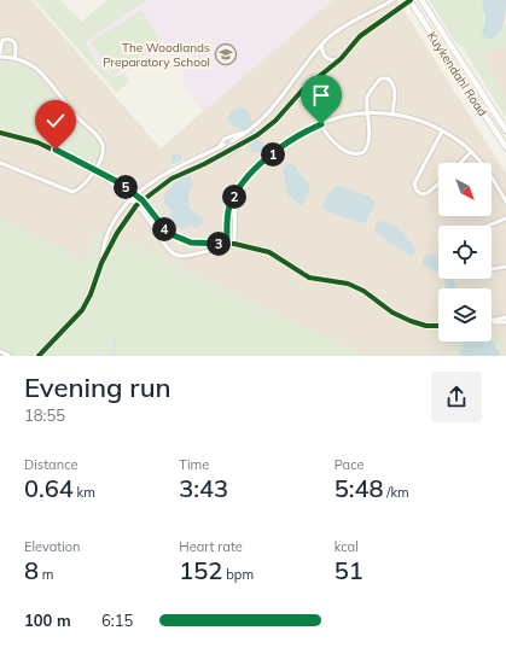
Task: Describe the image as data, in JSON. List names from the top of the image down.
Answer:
{
  "streets": {
    "main road": ["Kuykendahl Road"]
  },
  "places": {
    "school or university": ["The Woodlands Preparatory School"]
  },
  "north": "bottom right",
  "page": {
    "pins": [
      "1",
      "5",
      "2",
      "4",
      "3"
    ],
    "heading": ["Evening run", "18:55"],
    "stats": [
      ["Distance", "0.64 km"],
      ["Time", "3:43"],
      ["Pace", "5:48 /km"],
      ["Elevation", "8 m"],
      ["Heart rate", "152 bpm"],
      ["kcal", "51"]
    ],
    "list": [
      {
        "name": "100 m",
        "note": "6:15"
      }
    ]
  }
}
